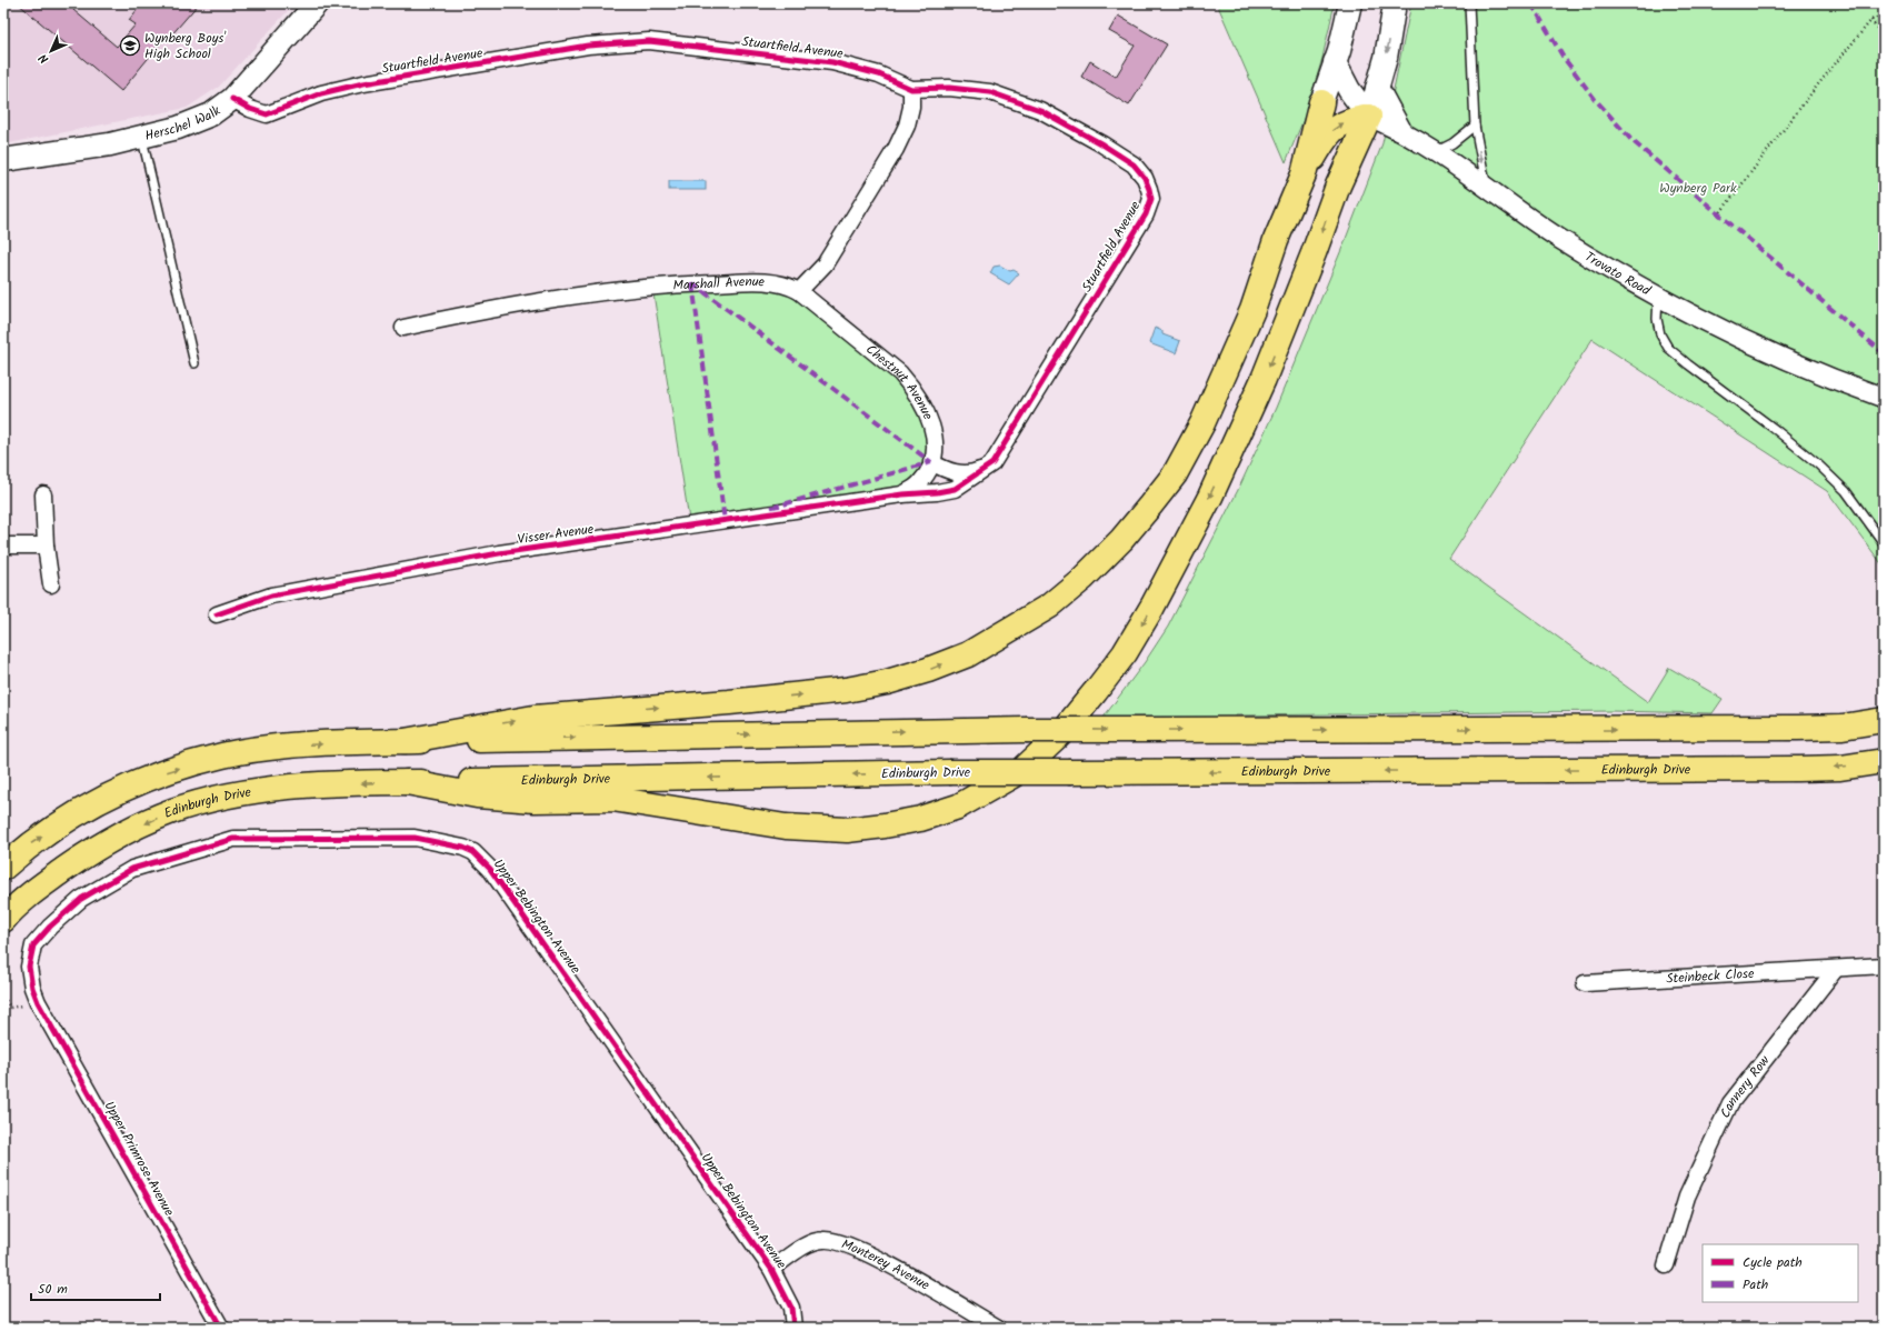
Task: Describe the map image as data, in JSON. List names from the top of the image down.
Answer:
{
  "streets": {
    "highway": ["Edinburgh Drive"],
    "main road": ["Herschel Walk"],
    "street": [
      "Stuartfield Avenue",
      "Trovato Road",
      "Marshall Avenue",
      "Chestnut Avenue",
      "Visser Avenue",
      "Upper Bebington Avenue",
      "Steinbeck Close",
      "Cannery Row",
      "Upper Primrose Avenue",
      "Monterey Avenue"
    ]
  },
  "crossings": [
    ["Stuartfield Avenue", "Herschel Walk"],
    ["Stuartfield Avenue", "Chestnut Avenue"],
    ["Stuartfield Avenue", "Visser Avenue"],
    ["Marshall Avenue", "Chestnut Avenue"],
    ["Chestnut Avenue", "Visser Avenue"],
    ["Upper Bebington Avenue", "Upper Primrose Avenue"],
    ["Upper Bebington Avenue", "Monterey Avenue"],
    ["Steinbeck Close", "Cannery Row"]
  ],
  "parks": ["Wynberg Park"],
  "places": {
    "school or university": ["Wynberg Boys' High School"]
  },
  "legend": ["Cycle path", "Path"],
  "scale_bar": "50 m",
  "north": "bottom left"
}
